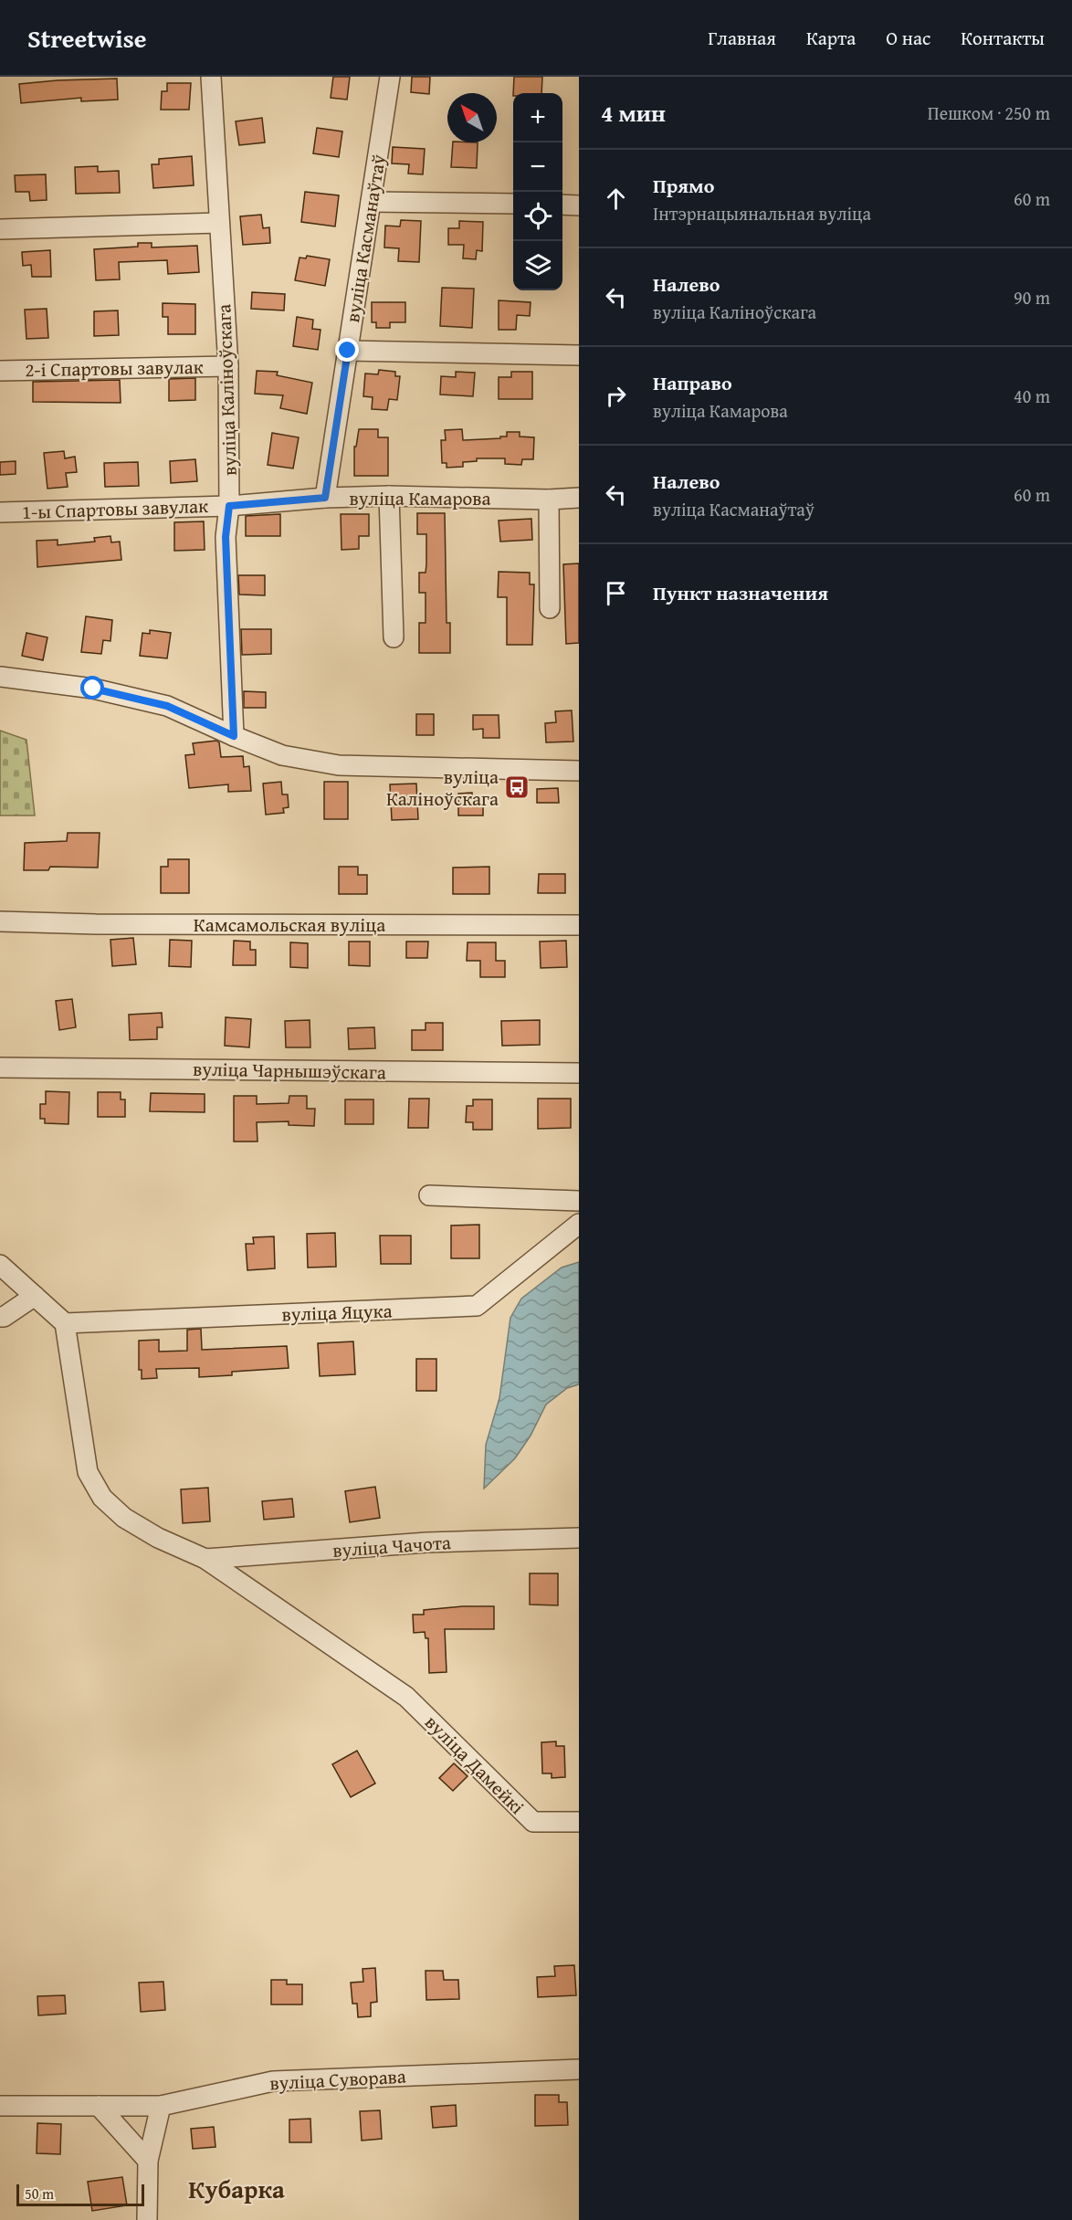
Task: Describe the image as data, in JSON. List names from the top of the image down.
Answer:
{
  "streets": {
    "street": [
      "вуліца Касманаўтаў",
      "2-і Спартовы завулак",
      "вуліца Каліноўскага",
      "вуліца Камарова",
      "1-ы Спартовы завулак",
      "Камсамольская вуліца",
      "вуліца Чарнышэўскага",
      "вуліца Яцука",
      "вуліца Чачота",
      "вуліца Дамейкі",
      "вуліца Суворава"
    ]
  },
  "crossings": [
    ["вуліца Касманаўтаў", "вуліца Камарова"],
    ["2-і Спартовы завулак", "вуліца Каліноўскага"],
    ["вуліца Каліноўскага", "вуліца Камарова"],
    ["вуліца Каліноўскага", "1-ы Спартовы завулак"],
    ["вуліца Камарова", "1-ы Спартовы завулак"],
    ["вуліца Яцука", "вуліца Дамейкі"],
    ["вуліца Чачота", "вуліца Дамейкі"]
  ],
  "districts": ["Кубарка"],
  "places": {
    "bus stop": ["вуліца Каліноўскага"]
  },
  "scale_bar": "50 m",
  "north": "top left",
  "page": {
    "header": "Streetwise",
    "nav": [
      "Главная",
      "Карта",
      "О нас",
      "Контакты"
    ],
    "heading": ["4 мин", "Пешком · 250 m"],
    "map_buttons": ["+", "−"],
    "list": [
      ["Прямо", "Інтэрнацыянальная вуліца", "60 m"],
      ["Налево", "вуліца Каліноўскага", "90 m"],
      ["Направо", "вуліца Камарова", "40 m"],
      ["Налево", "вуліца Касманаўтаў", "60 m"],
      "Пункт назначения"
    ],
    "scale": "50 m"
  }
}
